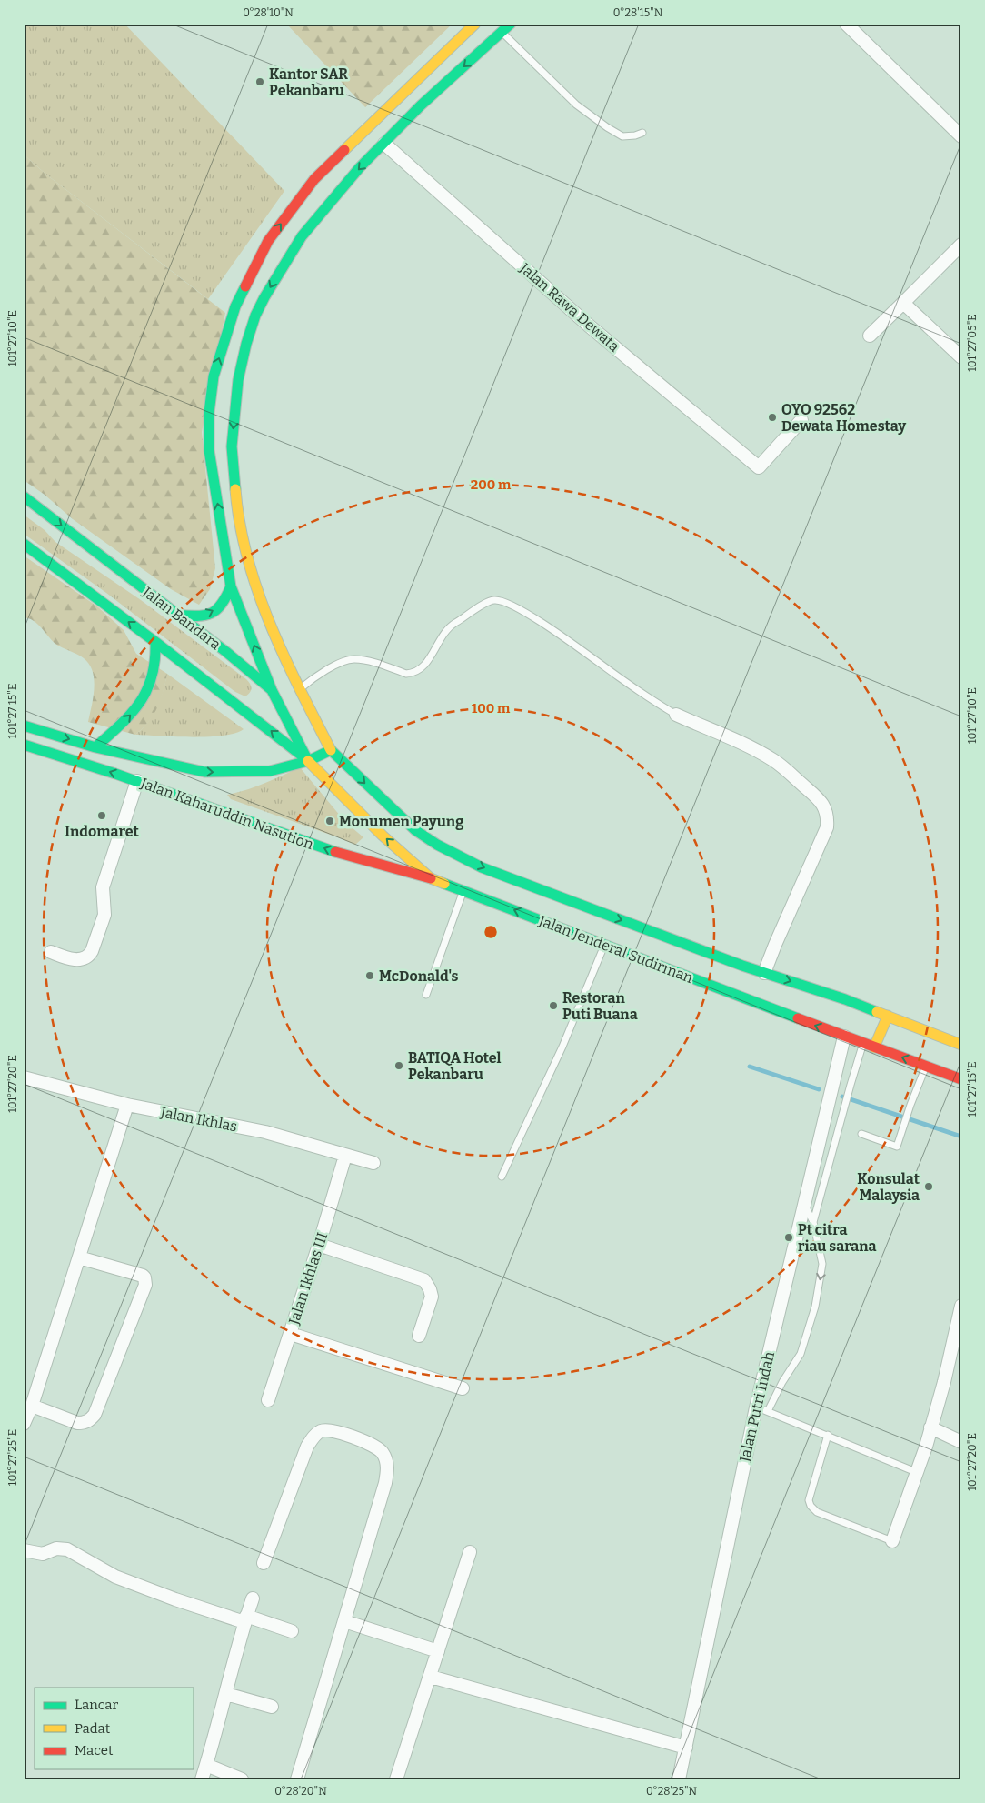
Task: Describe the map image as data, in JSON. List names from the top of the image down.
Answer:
{
  "streets": {
    "main road": ["Jalan Bandara", "Jalan Kaharuddin Nasution", "Jalan Jenderal Sudirman"],
    "street": [
      "Jalan Rawa Dewata",
      "Jalan Ikhlas",
      "Jalan Ikhlas III",
      "Jalan Putri Indah"
    ]
  },
  "crossings": [
    ["Jalan Kaharuddin Nasution", "Jalan Jenderal Sudirman"],
    ["Jalan Jenderal Sudirman", "Jalan Putri Indah"],
    ["Jalan Ikhlas", "Jalan Ikhlas III"]
  ],
  "places": [
    "Kantor SAR Pekanbaru",
    "OYO 92562 Dewata Homestay",
    "Indomaret",
    "Monumen Payung",
    "McDonald's",
    "Restoran Puti Buana",
    "BATIQA Hotel Pekanbaru",
    "Konsulat Malaysia",
    "Pt citra riau sarana"
  ],
  "legend": ["Lancar", "Padat", "Macet"],
  "coordinates": [
    "0°28'10\"N",
    "0°28'15\"N",
    "101°27'10\"E",
    "101°27'05\"E",
    "101°27'15\"E",
    "101°27'20\"E",
    "101°27'25\"E",
    "0°28'20\"N",
    "0°28'25\"N"
  ],
  "rings": ["200 m", "100 m"]
}
